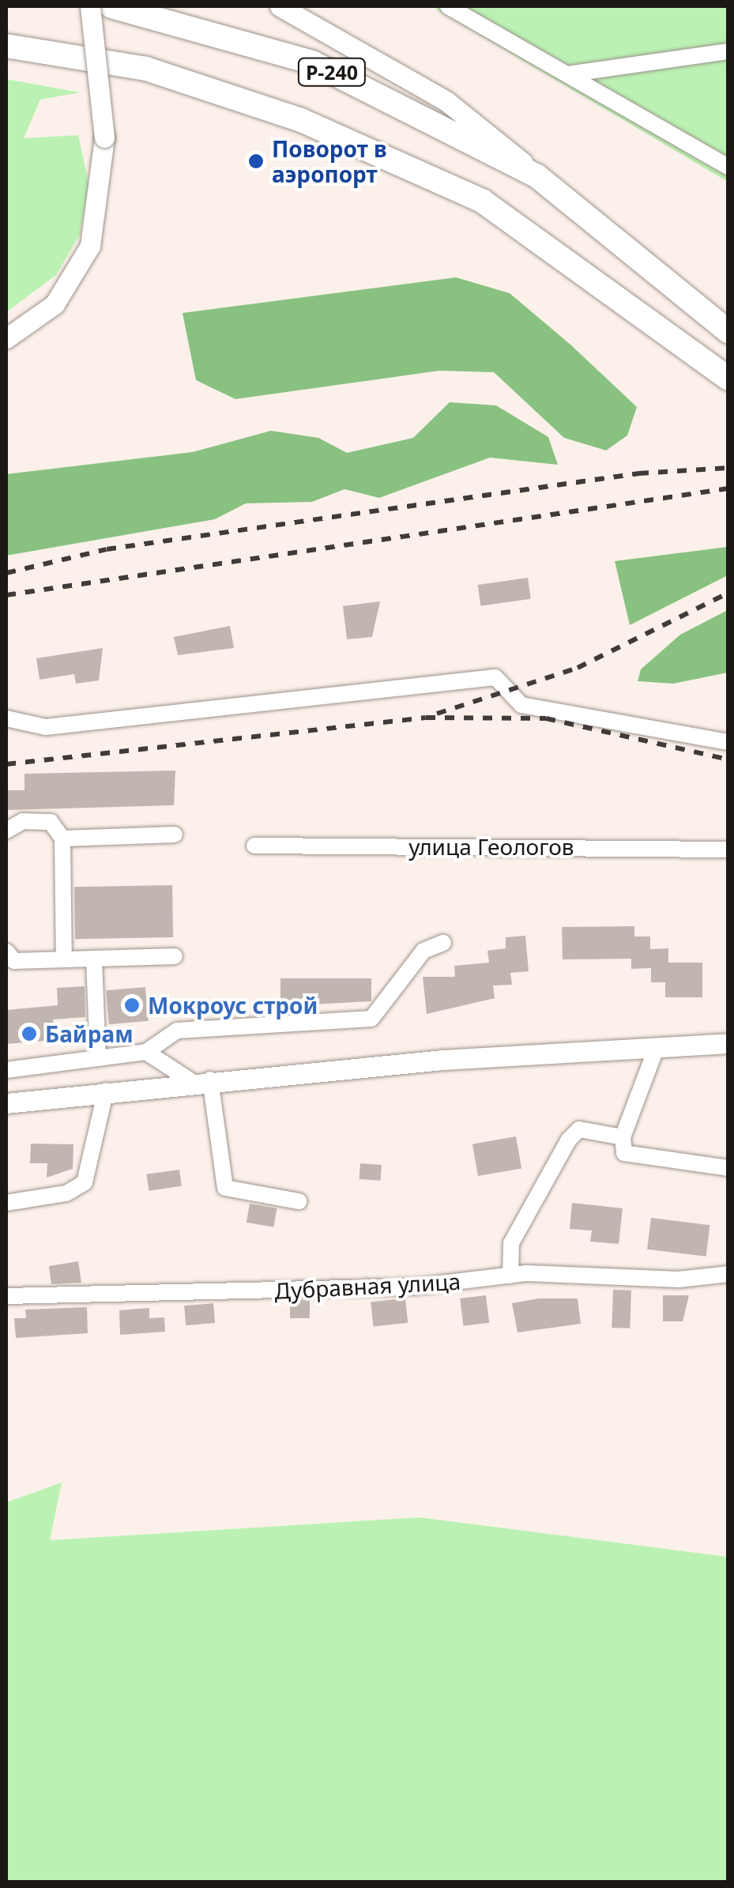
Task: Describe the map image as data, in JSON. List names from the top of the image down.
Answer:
{
  "streets": {
    "highway": ["Р-240"],
    "street": ["улица Геологов", "Дубравная улица"]
  },
  "places": ["Поворот в аэропорт", "Мокроус строй", "Байрам"]
}
